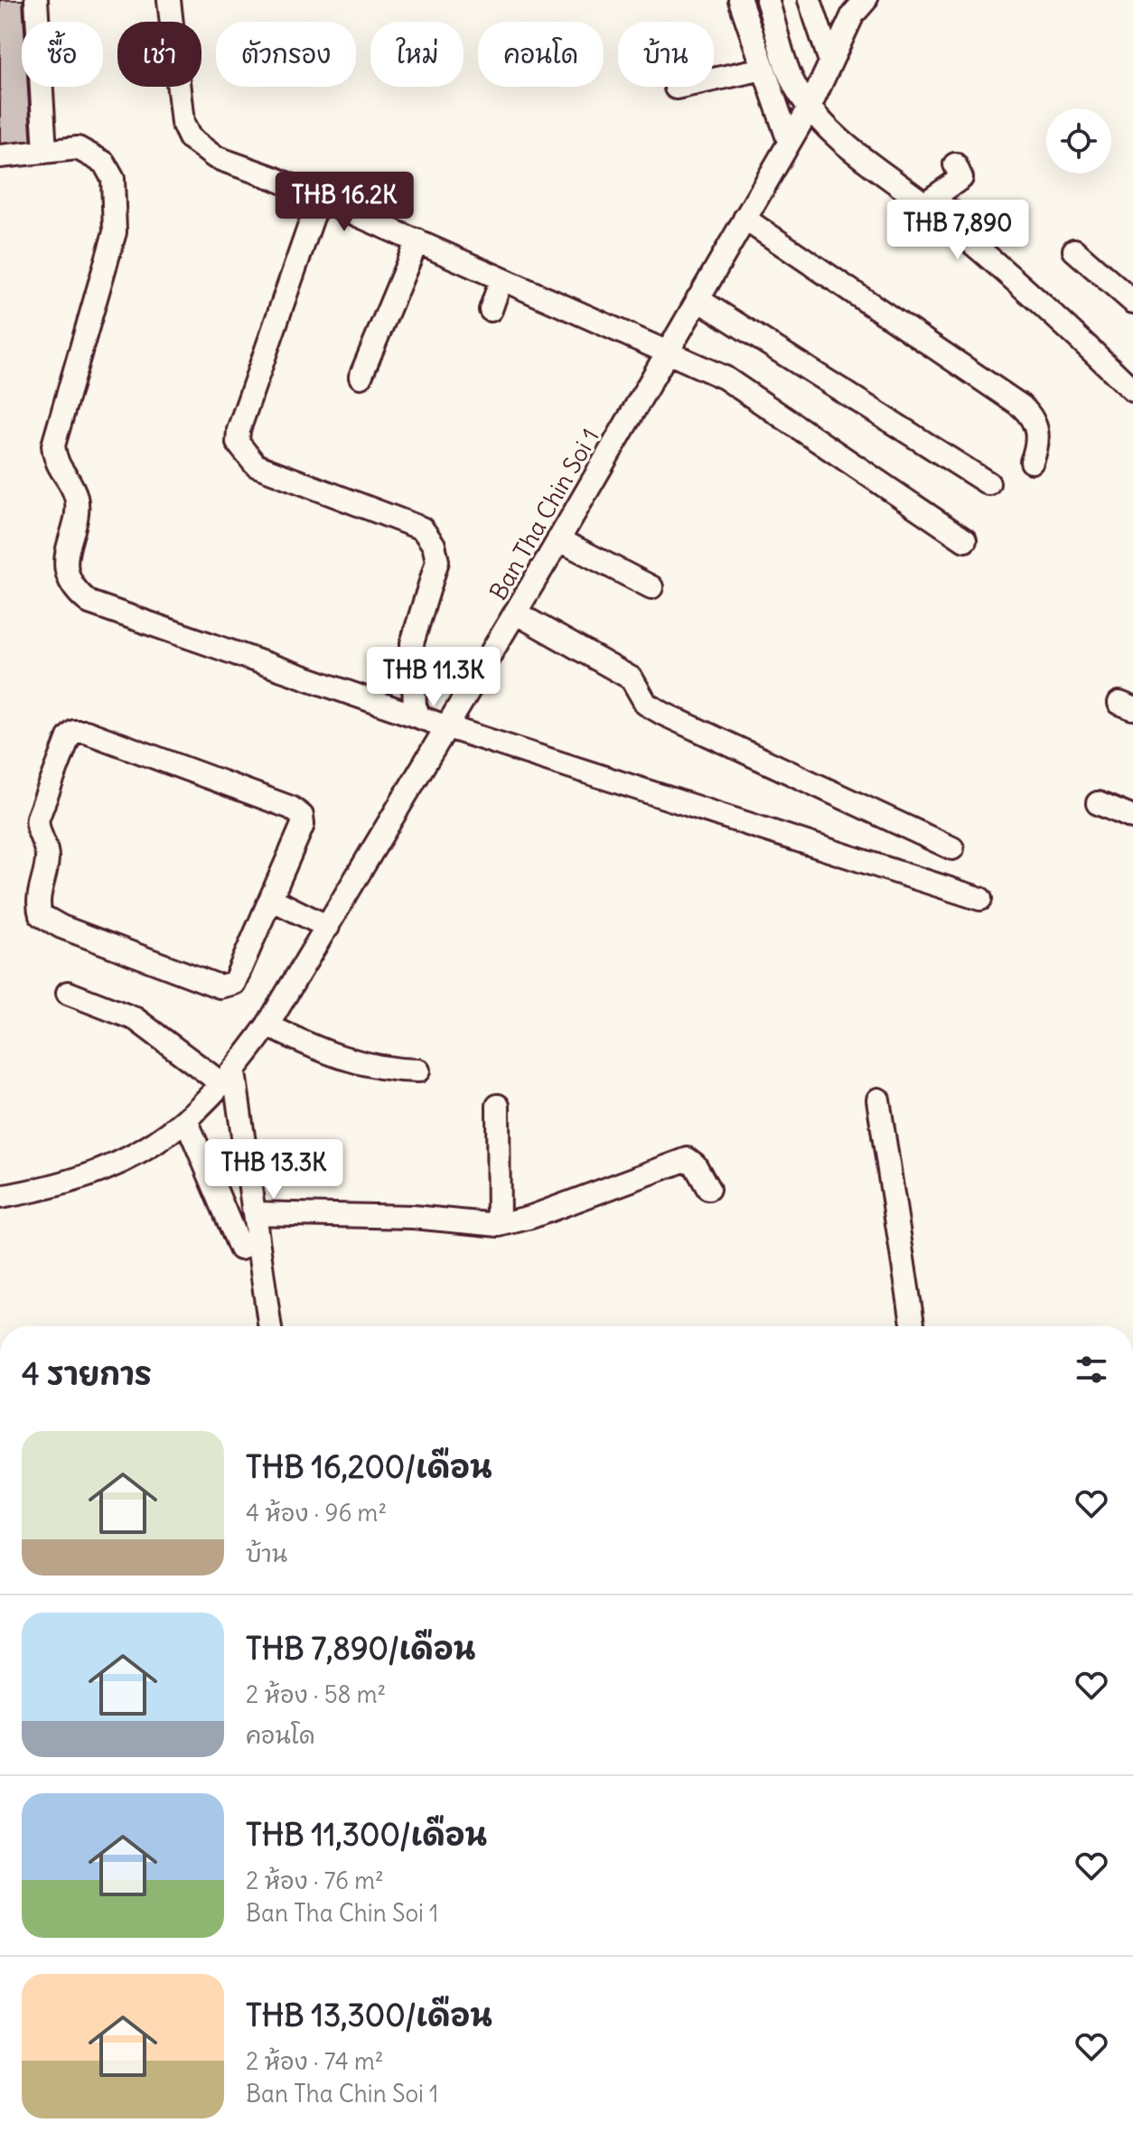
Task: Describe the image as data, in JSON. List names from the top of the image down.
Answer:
{
  "streets": {
    "street": ["Ban Tha Chin Soi 1"]
  },
  "page": {
    "chip": [
      "ซื้อ",
      "เช่า",
      "ตัวกรอง",
      "ใหม่",
      "คอนโด",
      "บ้าน"
    ],
    "price": [
      "THB 16.2K",
      "THB 7,890",
      "THB 11.3K",
      "THB 13.3K"
    ],
    "heading": "4 รายการ",
    "list": [
      {
        "name": "THB 16,200/เดือน",
        "note": "4 ห้อง · 96 m² · บ้าน"
      },
      {
        "name": "THB 7,890/เดือน",
        "note": "2 ห้อง · 58 m² · คอนโด"
      },
      {
        "name": "THB 11,300/เดือน",
        "note": "2 ห้อง · 76 m² · Ban Tha Chin Soi 1"
      },
      {
        "name": "THB 13,300/เดือน",
        "note": "2 ห้อง · 74 m² · Ban Tha Chin Soi 1"
      }
    ]
  }
}
